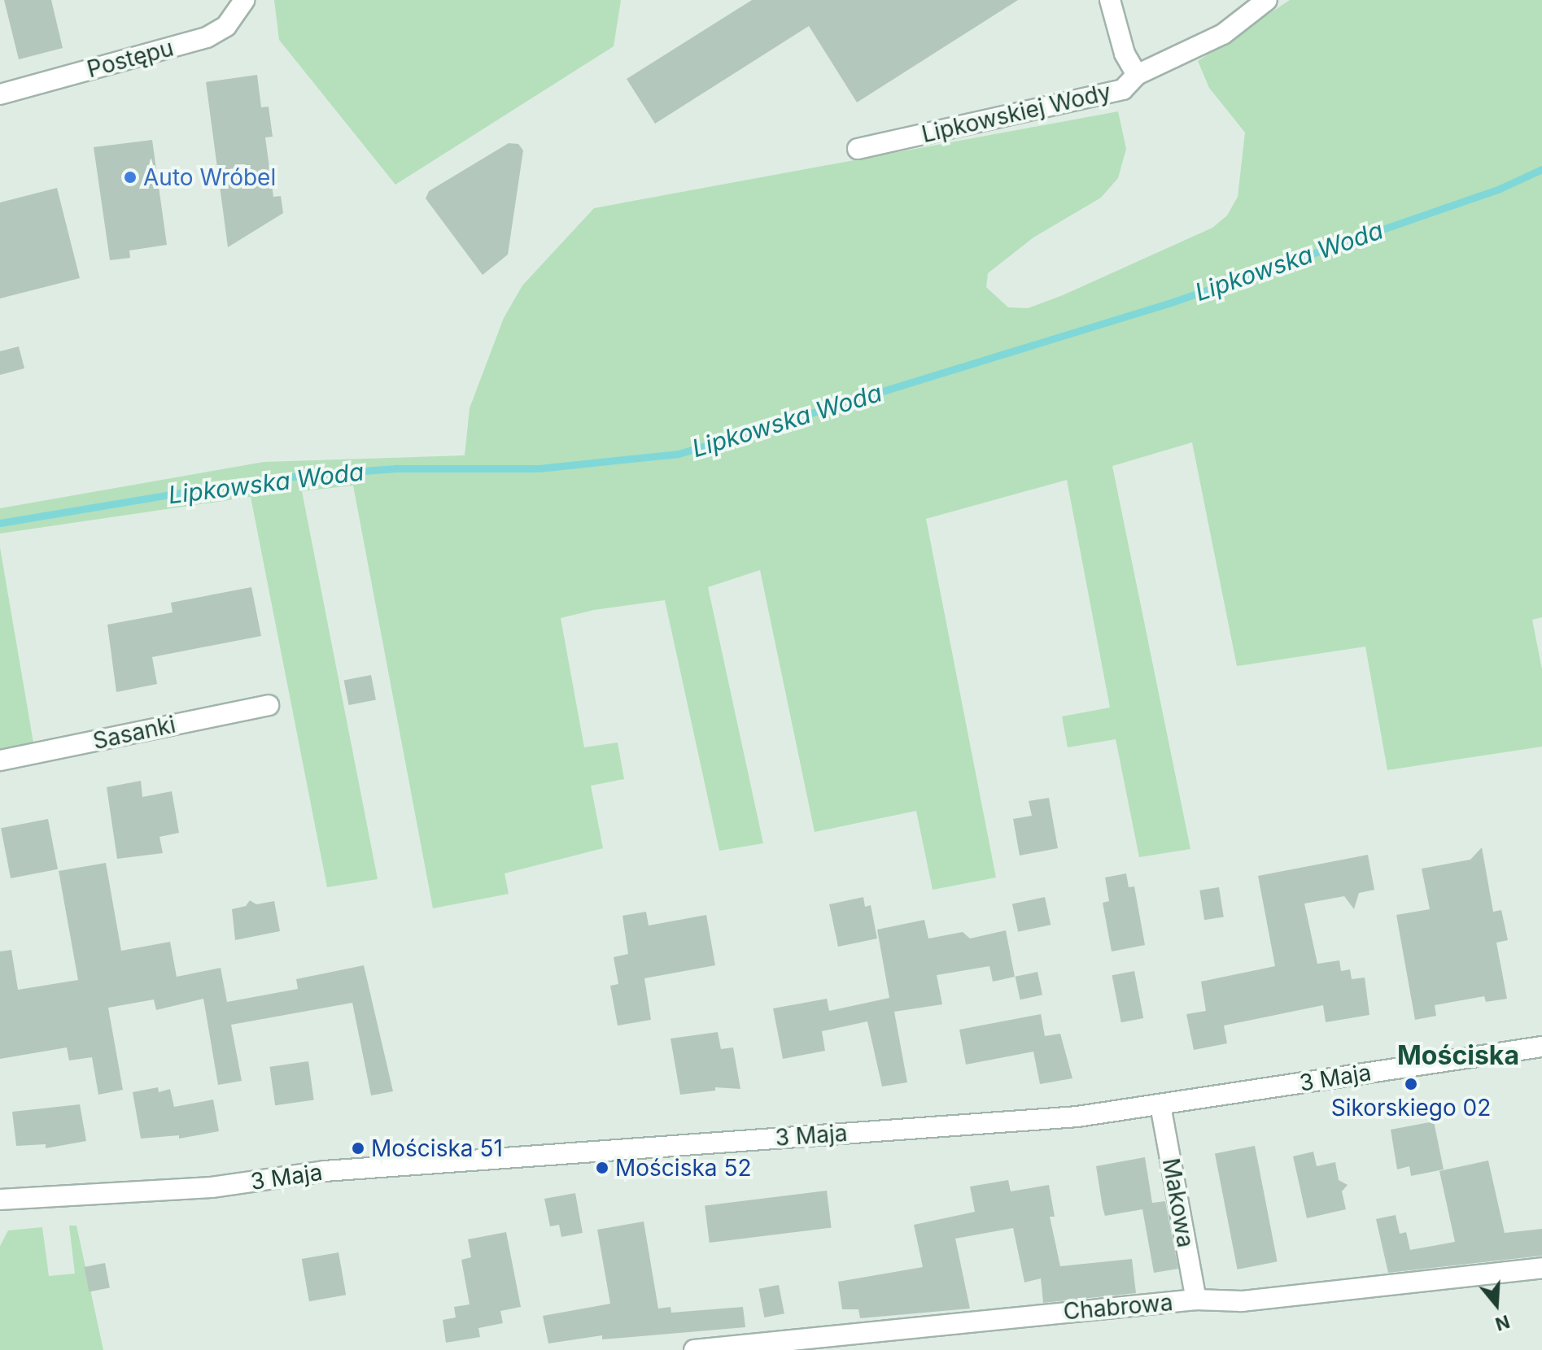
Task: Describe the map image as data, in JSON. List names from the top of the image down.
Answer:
{
  "streets": {
    "street": [
      "Postępu",
      "Lipkowskiej Wody",
      "Sasanki",
      "3 Maja",
      "Makowa",
      "Chabrowa"
    ]
  },
  "crossings": [
    ["3 Maja", "Makowa"],
    ["Makowa", "Chabrowa"]
  ],
  "districts": ["Mościska"],
  "water": ["Lipkowska Woda"],
  "places": [
    "Auto Wróbel",
    "Sikorskiego 02",
    "Mościska 51",
    "Mościska 52"
  ],
  "north": "bottom"
}
